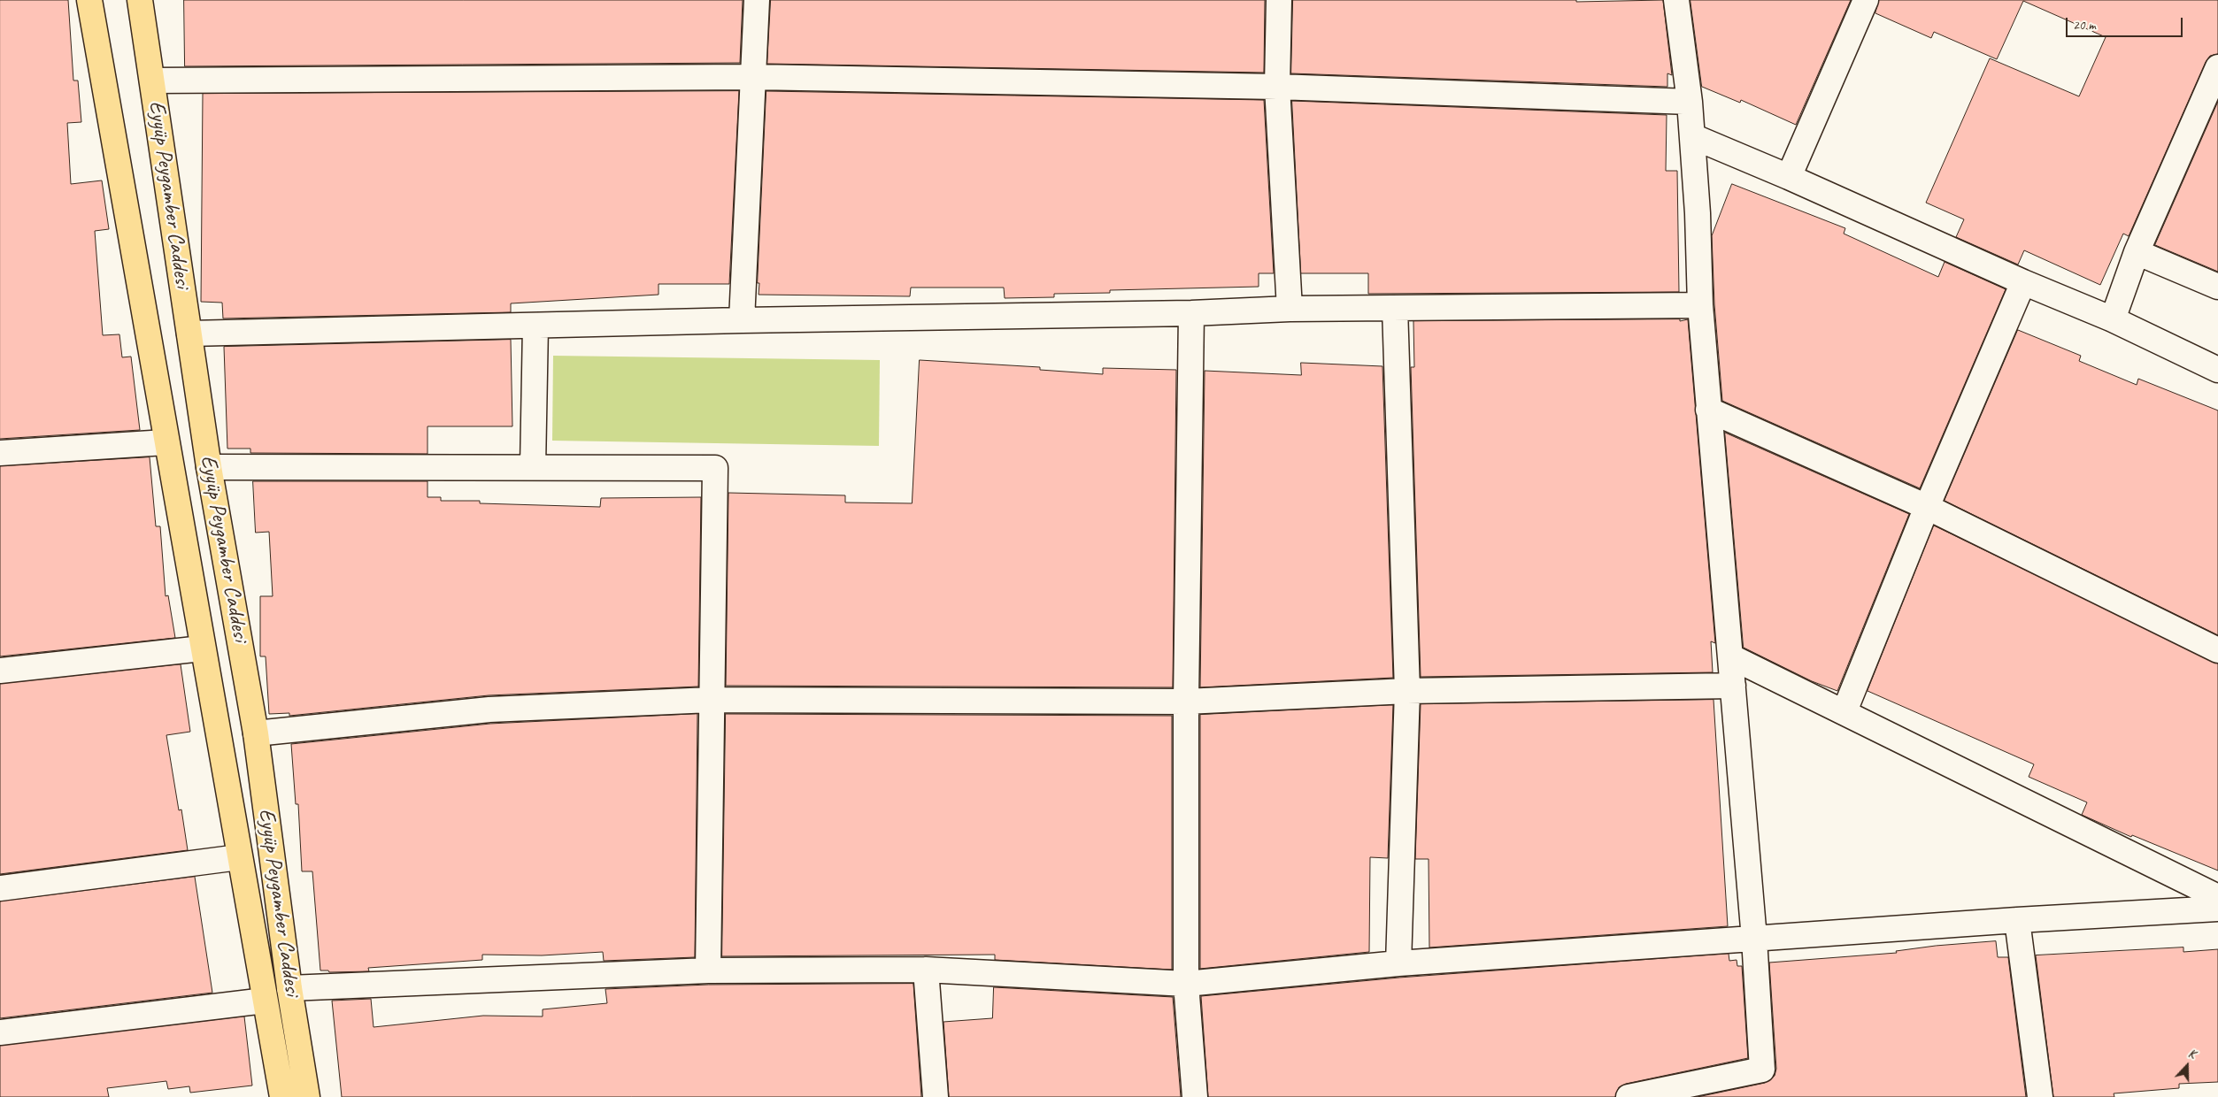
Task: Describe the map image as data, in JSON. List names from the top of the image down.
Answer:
{
  "streets": {
    "main road": ["Eyyüp Peygamber Caddesi"]
  },
  "scale_bar": "20 m",
  "north": "top"
}
